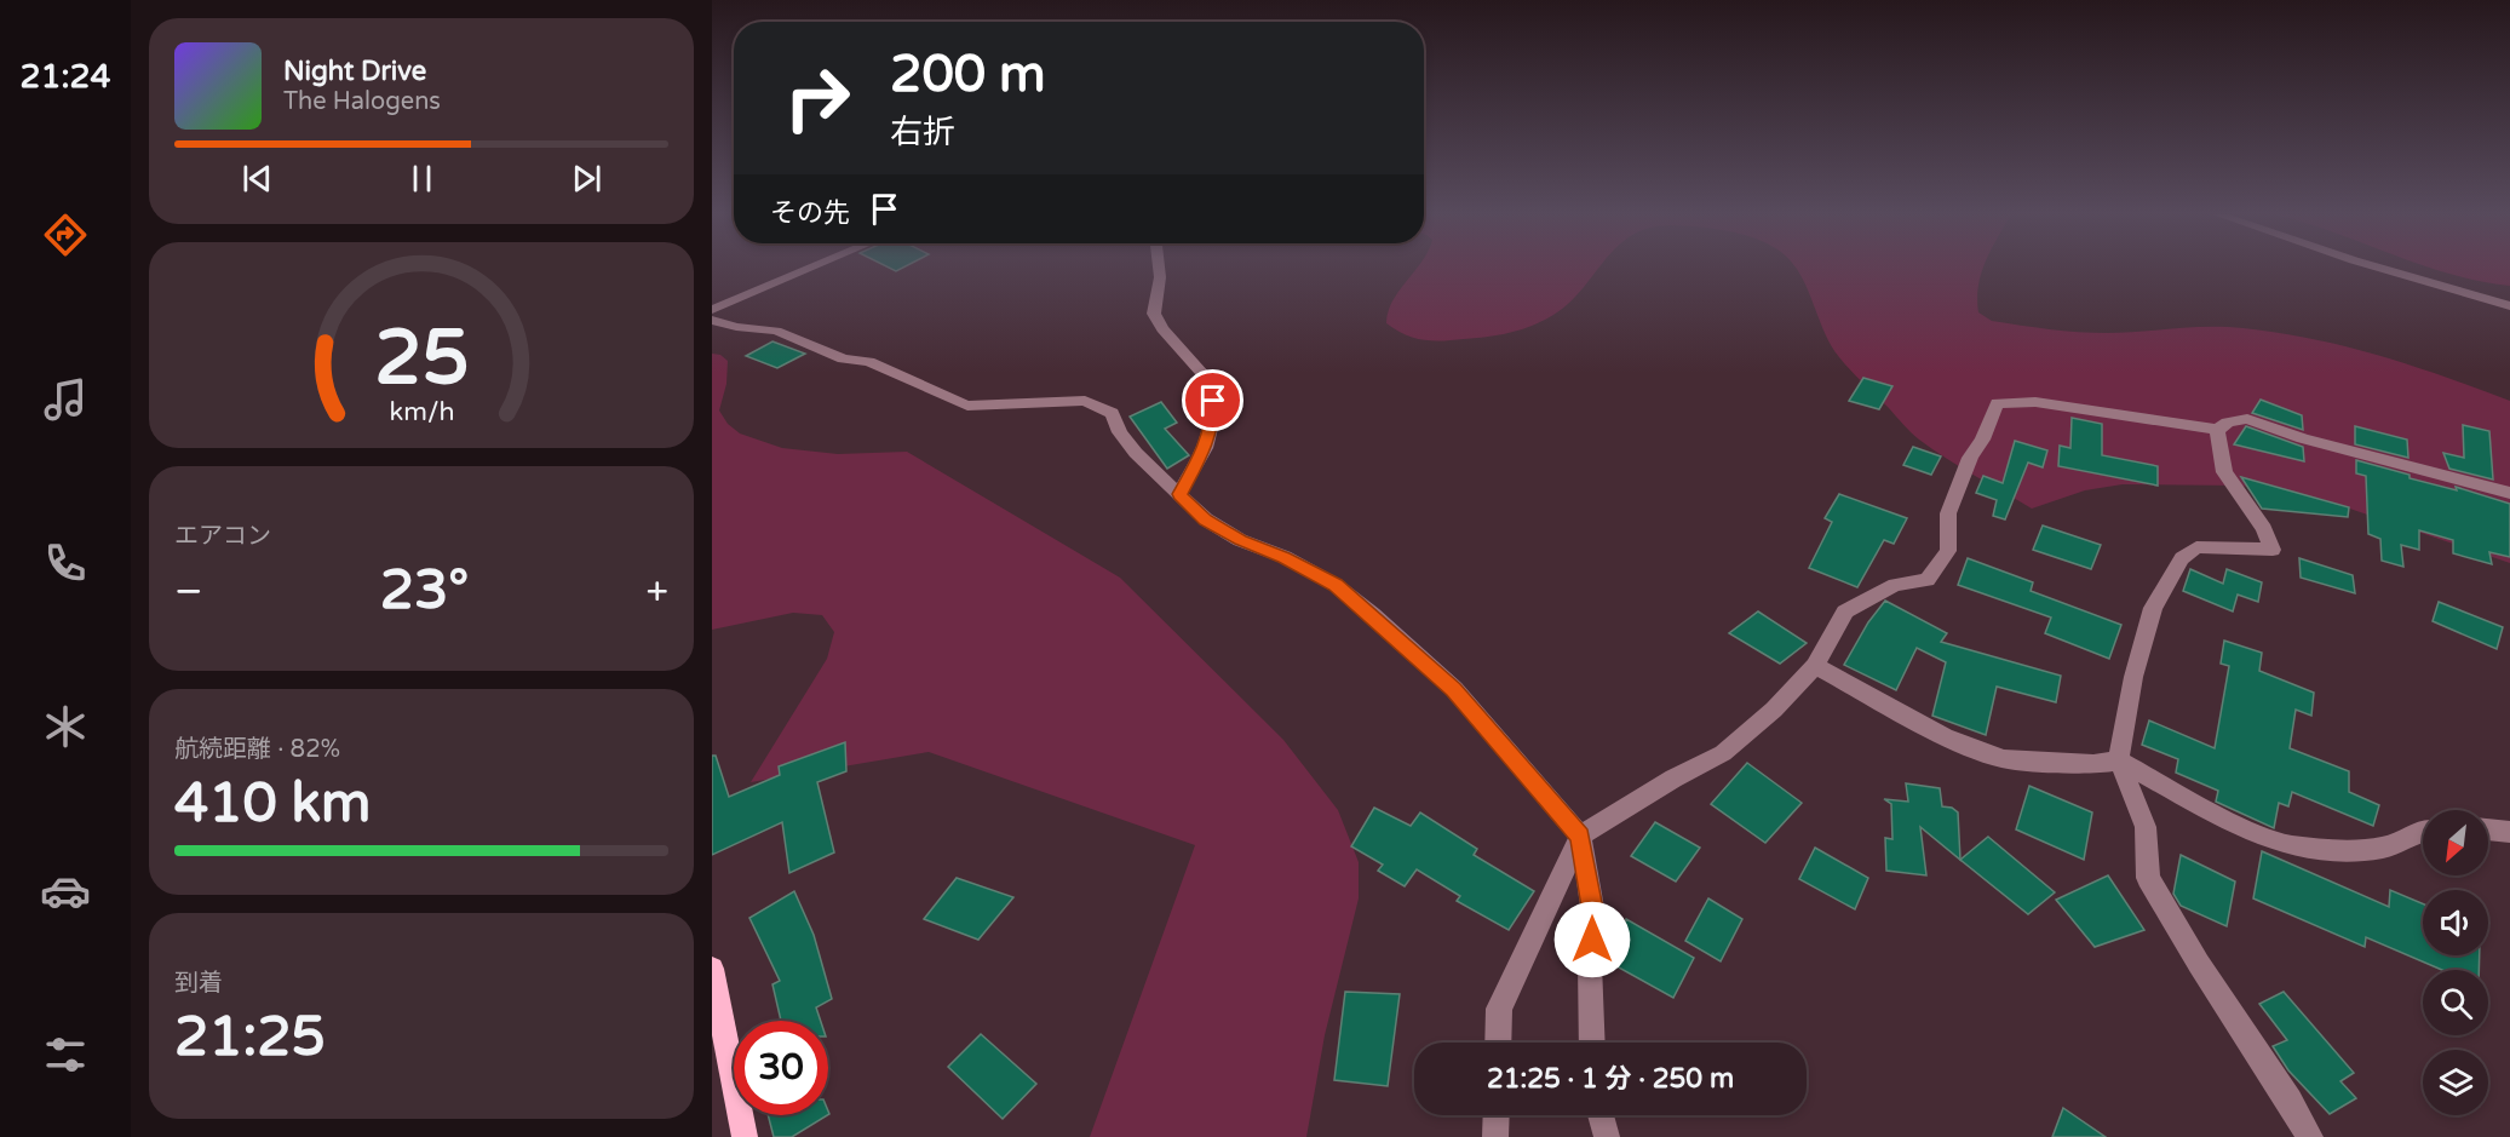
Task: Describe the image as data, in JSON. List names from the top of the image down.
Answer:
{
  "north": "bottom left",
  "page": {
    "tabs": "21:24",
    "turn": ["200 m", "右折"],
    "song": ["Night Drive", "The Halogens"],
    "then": "その先",
    "tile": [
      "エアコン",
      ["航続距離 · 82%", "410 km"],
      ["到着", "21:25"]
    ],
    "heat": ["−", "23°", "+"],
    "limit": "30",
    "trip": "21:25 · 1 分 · 250 m",
    "gauge": ["25", "km/h"]
  }
}
